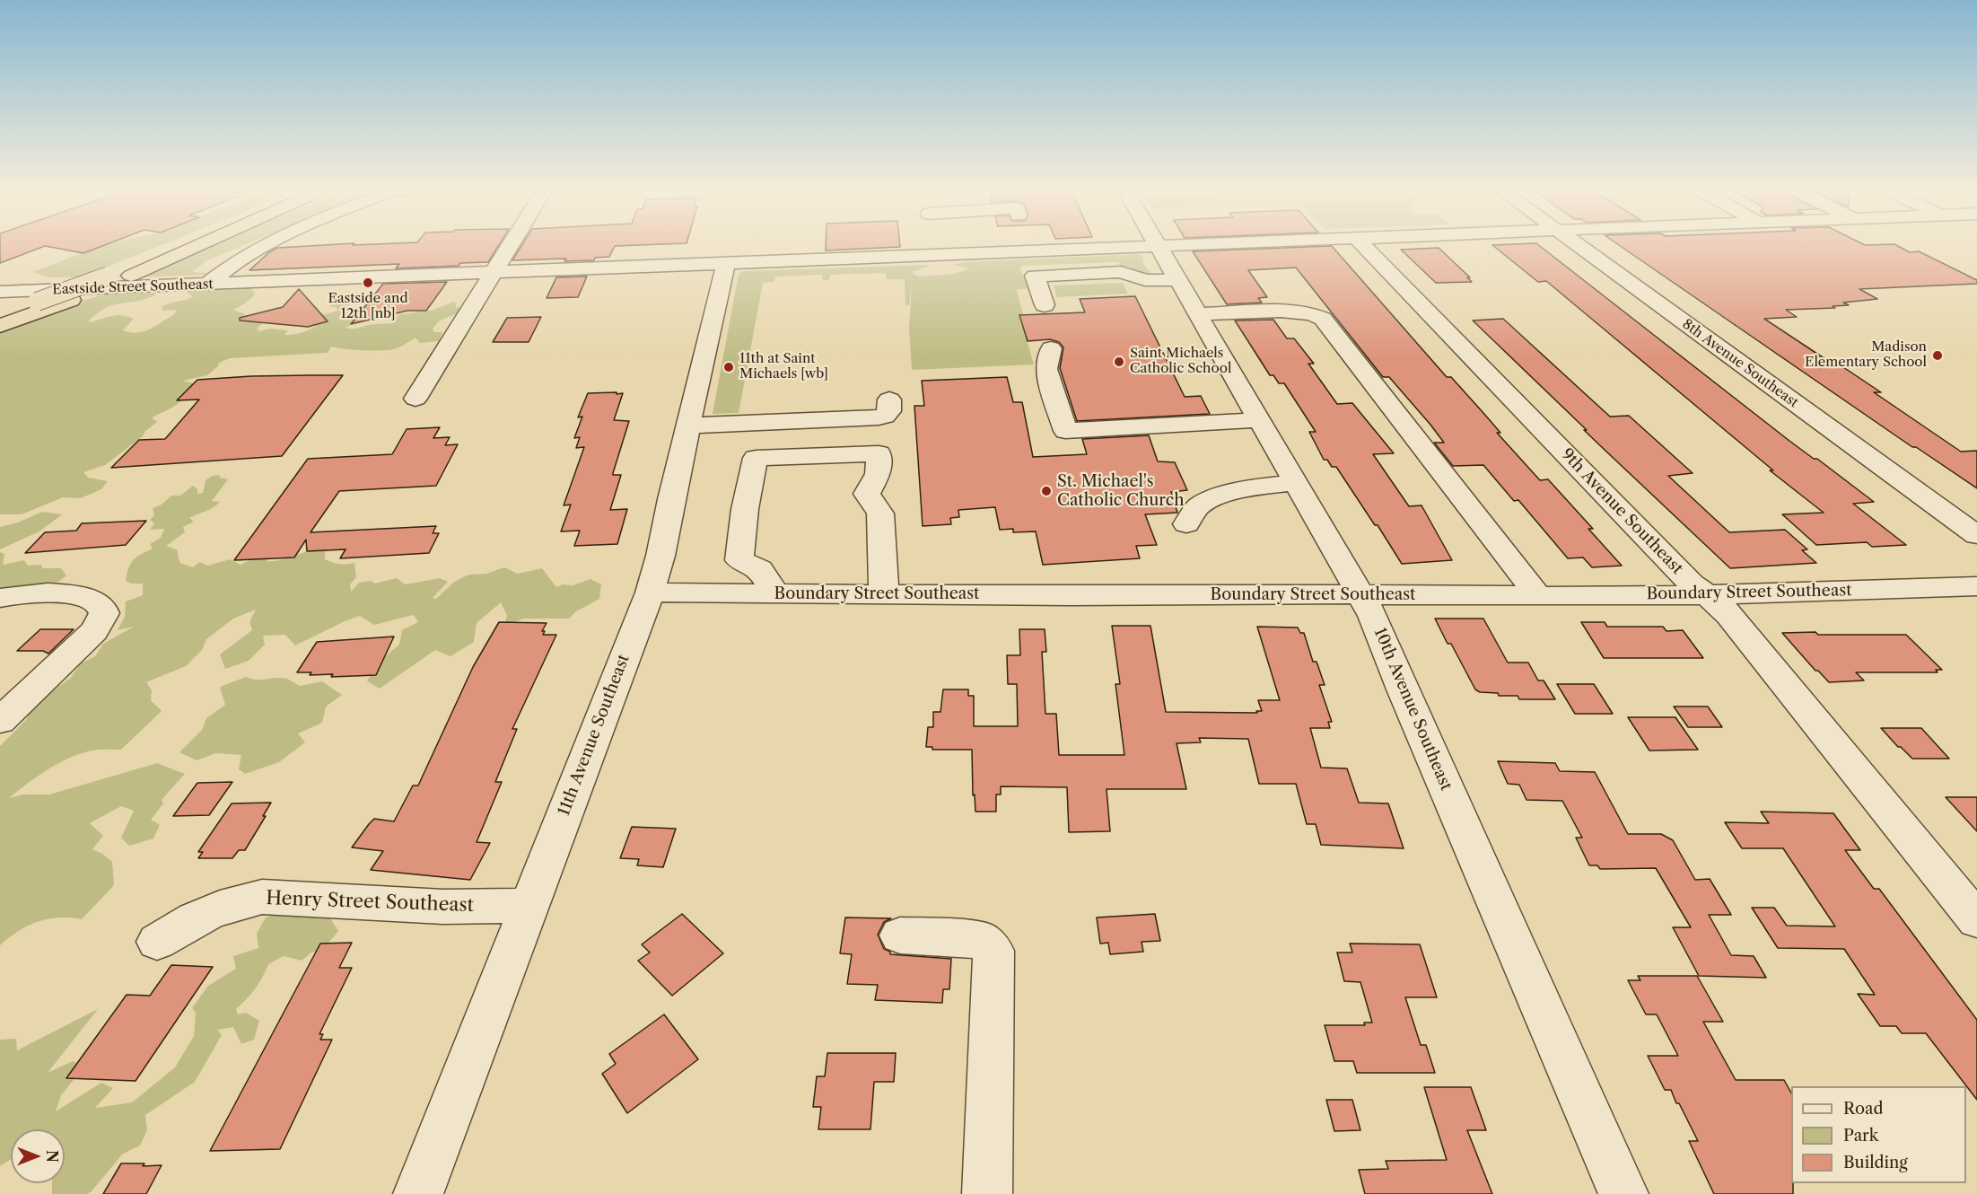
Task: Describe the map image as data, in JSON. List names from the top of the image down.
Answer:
{
  "streets": {
    "street": [
      "Eastside Street Southeast",
      "8th Avenue Southeast",
      "9th Avenue Southeast",
      "Boundary Street Southeast",
      "10th Avenue Southeast",
      "11th Avenue Southeast",
      "Henry Street Southeast"
    ]
  },
  "crossings": [
    ["Eastside Street Southeast", "11th Avenue Southeast"],
    ["9th Avenue Southeast", "Boundary Street Southeast"],
    ["Boundary Street Southeast", "10th Avenue Southeast"],
    ["Boundary Street Southeast", "11th Avenue Southeast"],
    ["11th Avenue Southeast", "Henry Street Southeast"]
  ],
  "places": [
    "Eastside and 12th [nb]",
    "Madison Elementary School",
    "Saint Michaels Catholic School",
    "11th at Saint Michaels [wb]",
    "St. Michael's Catholic Church"
  ],
  "legend": ["Road", "Park", "Building"],
  "north": "right"
}
